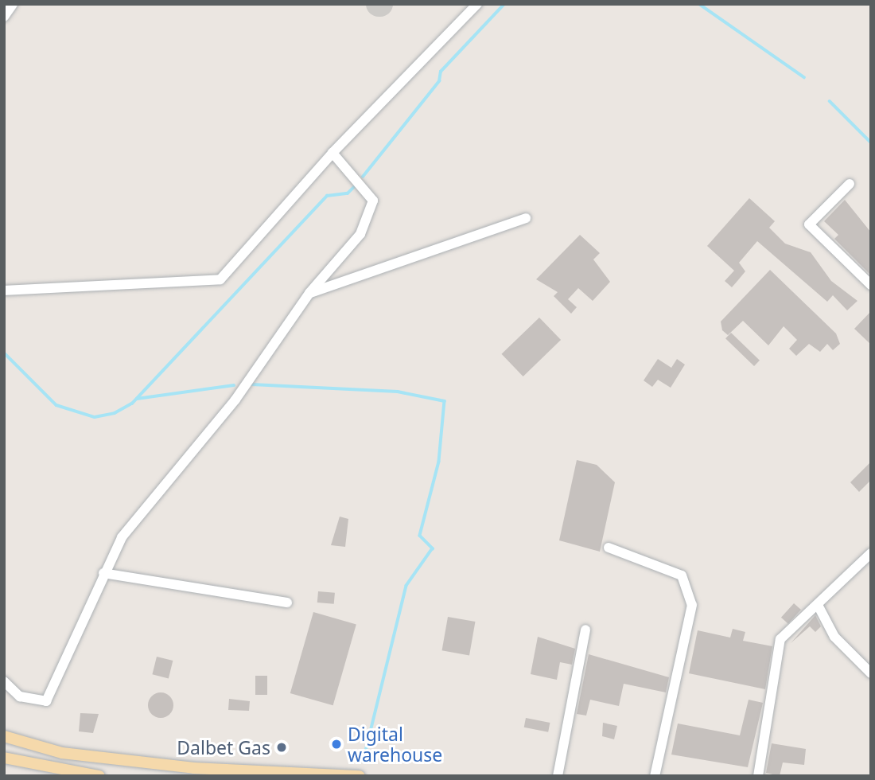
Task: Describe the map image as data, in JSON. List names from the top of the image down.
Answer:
{
  "places": ["Digital warehouse", "Dalbet Gas"]
}
